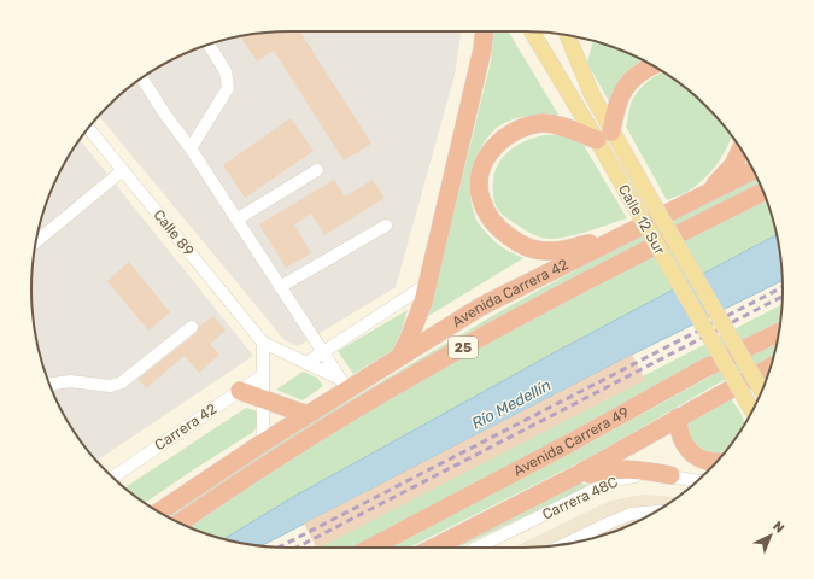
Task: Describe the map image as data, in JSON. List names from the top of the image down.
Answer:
{
  "streets": {
    "highway": ["Avenida Carrera 42", "25", "Avenida Carrera 49"],
    "main road": ["Calle 12 Sur"],
    "street": ["Calle 89", "Carrera 42", "Carrera 48C"]
  },
  "crossings": [
    ["Calle 89", "Avenida Carrera 42"]
  ],
  "water": ["Río Medellín"],
  "north": "top right"
}
